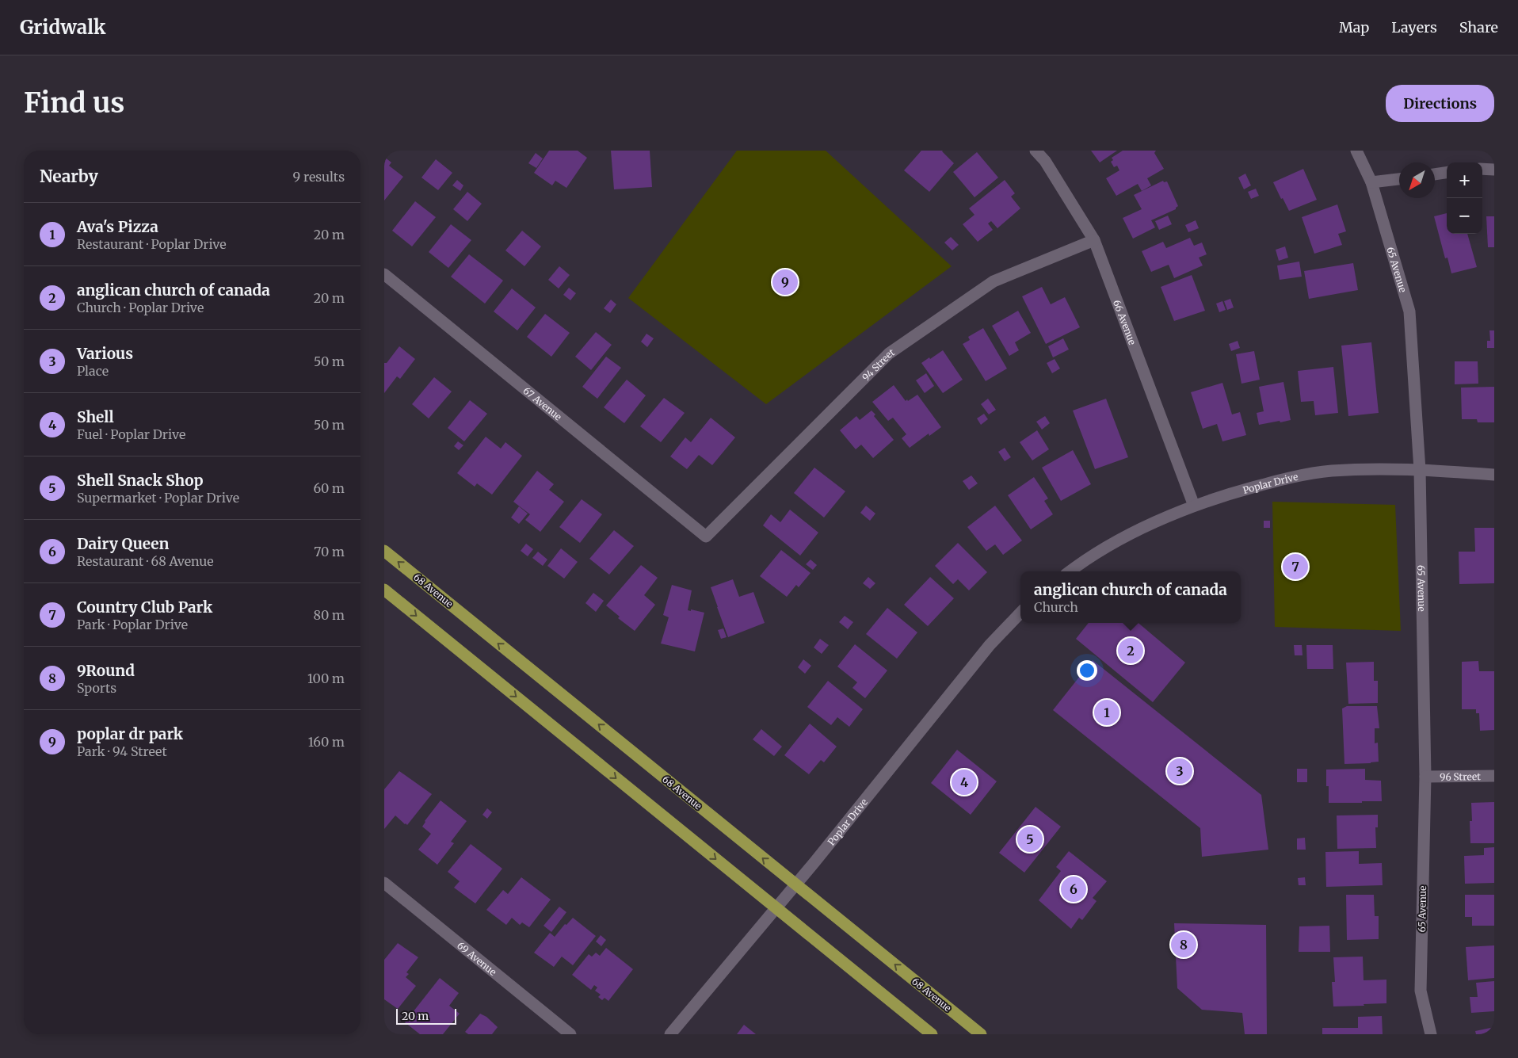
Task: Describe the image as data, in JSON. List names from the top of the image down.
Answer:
{
  "streets": {
    "main road": ["68 Avenue"],
    "street": [
      "65 Avenue",
      "66 Avenue",
      "94 Street",
      "67 Avenue",
      "Poplar Drive",
      "96 Street",
      "69 Avenue"
    ]
  },
  "crossings": [
    ["65 Avenue", "Poplar Drive"],
    ["65 Avenue", "96 Street"],
    ["66 Avenue", "94 Street"],
    ["66 Avenue", "Poplar Drive"],
    ["94 Street", "67 Avenue"],
    ["Poplar Drive", "68 Avenue"]
  ],
  "scale_bar": "20 m",
  "north": "bottom left",
  "page": {
    "header": "Gridwalk",
    "nav": ["Map", "Layers", "Share"],
    "buttons": "Directions",
    "title": "Find us",
    "heading": ["Nearby", "9 results"],
    "map_buttons": ["+", "−"],
    "list": [
      {
        "mark": "1",
        "name": "Ava's Pizza",
        "note": "Restaurant · Poplar Drive",
        "value": "20 m"
      },
      {
        "mark": "2",
        "name": "anglican church of canada",
        "note": "Church · Poplar Drive",
        "value": "20 m"
      },
      {
        "mark": "3",
        "name": "Various",
        "note": "Place",
        "value": "50 m"
      },
      {
        "mark": "4",
        "name": "Shell",
        "note": "Fuel · Poplar Drive",
        "value": "50 m"
      },
      {
        "mark": "5",
        "name": "Shell Snack Shop",
        "note": "Supermarket · Poplar Drive",
        "value": "60 m"
      },
      {
        "mark": "6",
        "name": "Dairy Queen",
        "note": "Restaurant · 68 Avenue",
        "value": "70 m"
      },
      {
        "mark": "7",
        "name": "Country Club Park",
        "note": "Park · Poplar Drive",
        "value": "80 m"
      },
      {
        "mark": "8",
        "name": "9Round",
        "note": "Sports",
        "value": "100 m"
      },
      {
        "mark": "9",
        "name": "poplar dr park",
        "note": "Park · 94 Street",
        "value": "160 m"
      }
    ],
    "pins": [
      "9",
      "7",
      "2",
      "1",
      "3",
      "4",
      "5",
      "6",
      "8"
    ],
    "popup": ["anglican church of canada", "Church"],
    "scale": "20 m"
  }
}
